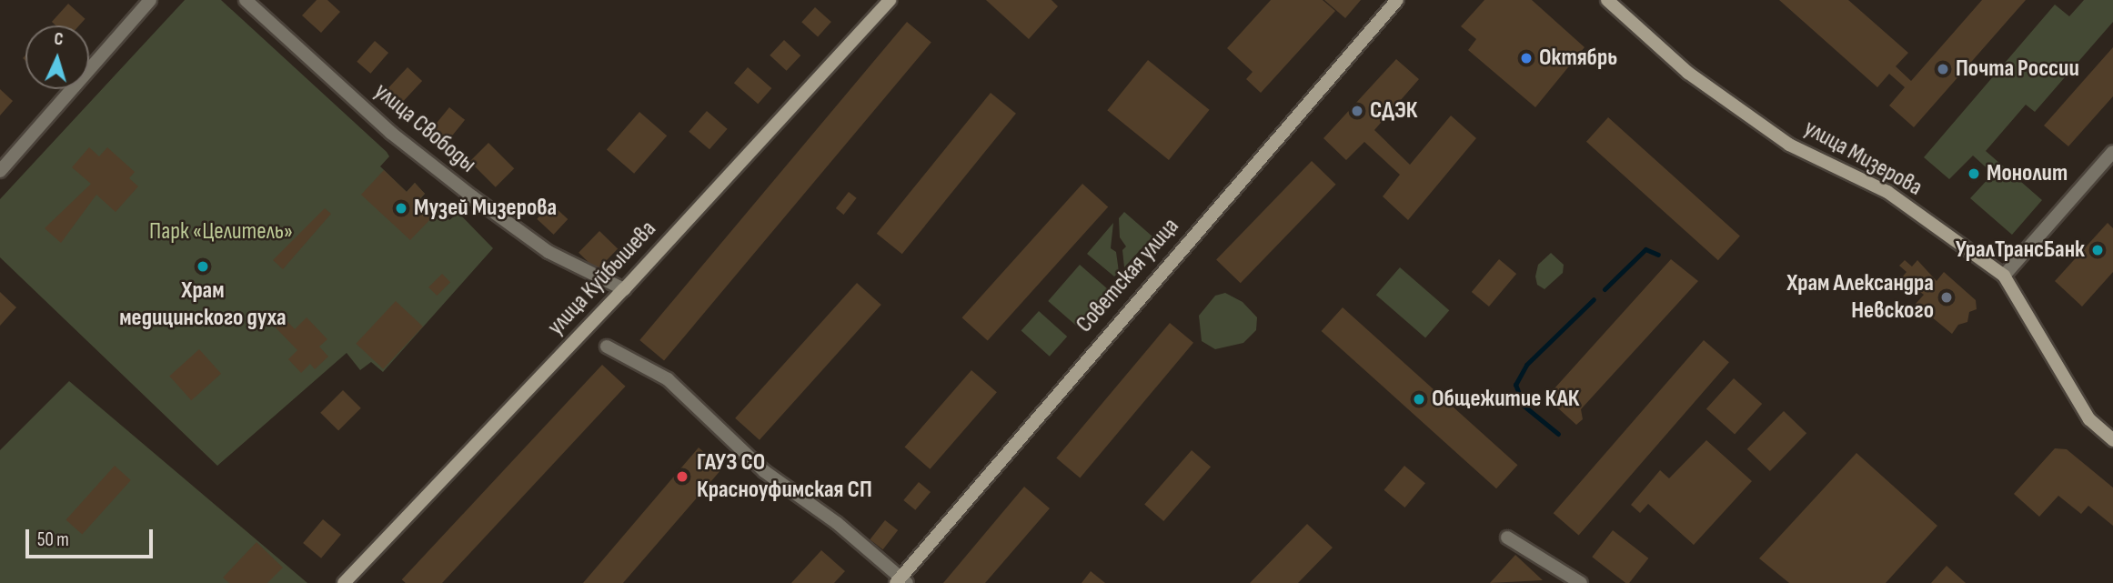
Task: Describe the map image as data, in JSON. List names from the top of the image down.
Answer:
{
  "streets": {
    "main road": ["улица Мизерова", "Советская улица", "улица Куйбышева"],
    "street": ["улица Свободы"]
  },
  "crossings": [
    ["улица Свободы", "улица Куйбышева"]
  ],
  "parks": ["Парк «Целитель»"],
  "places": [
    "Октябрь",
    "Почта России",
    "СДЭК",
    "Монолит",
    "Музей Мизерова",
    "УралТрансБанк",
    "Храм медицинского духа",
    "Храм Александра Невского",
    "Общежитие КАК",
    "ГАУЗ СО Красноуфимская СП"
  ],
  "scale_bar": "50 m",
  "north": "top"
}
